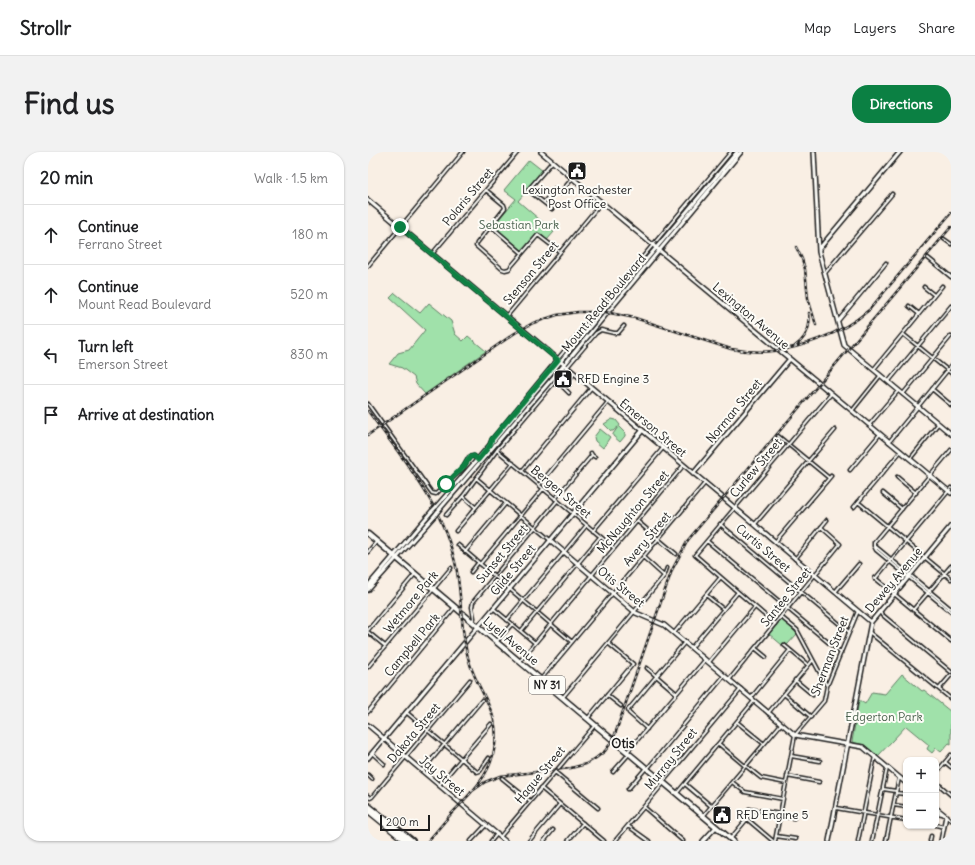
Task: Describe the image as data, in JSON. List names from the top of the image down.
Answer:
{
  "streets": {
    "main road": ["Lyell Avenue", "NY 31"],
    "street": [
      "Polaris Street",
      "Stenson Street",
      "Mount Read Boulevard",
      "Lexington Avenue",
      "Norman Street",
      "Emerson Street",
      "Curlew Street",
      "Bergen Street",
      "McNaughton Street",
      "Avery Street",
      "Curtis Street",
      "Sunset Street",
      "Glide Street",
      "Dewey Avenue",
      "Otis Street",
      "Santee Street",
      "Wetmore Park",
      "Campbell Park",
      "Sherman Street",
      "Dakota Street",
      "Murray Street",
      "Hague Street",
      "Jay Street"
    ]
  },
  "crossings": [
    ["Polaris Street", "Emerson Street"],
    ["Stenson Street", "Lexington Avenue"],
    ["Stenson Street", "Emerson Street"],
    ["Mount Read Boulevard", "Lexington Avenue"],
    ["Mount Read Boulevard", "Emerson Street"],
    ["Mount Read Boulevard", "Bergen Street"],
    ["Mount Read Boulevard", "Otis Street"],
    ["Mount Read Boulevard", "Lyell Avenue"],
    ["Lexington Avenue", "Norman Street"],
    ["Lexington Avenue", "Curlew Street"],
    ["Norman Street", "Emerson Street"],
    ["Emerson Street", "Curlew Street"],
    ["Emerson Street", "McNaughton Street"],
    ["Emerson Street", "Avery Street"],
    ["Emerson Street", "Glide Street"],
    ["Emerson Street", "Dewey Avenue"],
    ["Emerson Street", "Santee Street"],
    ["Emerson Street", "Sherman Street"],
    ["Curlew Street", "Curtis Street"],
    ["Bergen Street", "McNaughton Street"],
    ["Bergen Street", "Sunset Street"],
    ["Bergen Street", "Glide Street"],
    ["McNaughton Street", "Otis Street"],
    ["McNaughton Street", "Lyell Avenue"],
    ["Avery Street", "Otis Street"],
    ["Avery Street", "Lyell Avenue"],
    ["Curtis Street", "Santee Street"],
    ["Curtis Street", "Sherman Street"],
    ["Sunset Street", "Otis Street"],
    ["Sunset Street", "Lyell Avenue"],
    ["Glide Street", "Otis Street"],
    ["Glide Street", "Lyell Avenue"],
    ["Glide Street", "Jay Street"],
    ["Otis Street", "Santee Street"],
    ["Otis Street", "Sherman Street"],
    ["Otis Street", "Murray Street"],
    ["Wetmore Park", "Lyell Avenue"],
    ["Lyell Avenue", "Campbell Park"],
    ["Lyell Avenue", "Murray Street"],
    ["Lyell Avenue", "Hague Street"],
    ["Dakota Street", "Jay Street"],
    ["Hague Street", "Jay Street"]
  ],
  "districts": ["Otis"],
  "parks": ["Sebastian Park", "Edgerton Park"],
  "places": {
    "public building": ["Lexington Rochester Post Office", "RFD Engine 3", "RFD Engine 5"]
  },
  "scale_bar": "200 m",
  "page": {
    "header": "Strollr",
    "nav": ["Map", "Layers", "Share"],
    "buttons": "Directions",
    "title": "Find us",
    "heading": ["20 min", "Walk · 1.5 km"],
    "list": [
      ["Continue", "Ferrano Street", "180 m"],
      ["Continue", "Mount Read Boulevard", "520 m"],
      ["Turn left", "Emerson Street", "830 m"],
      "Arrive at destination"
    ],
    "map_buttons": ["+", "−"],
    "scale": "200 m"
  }
}
